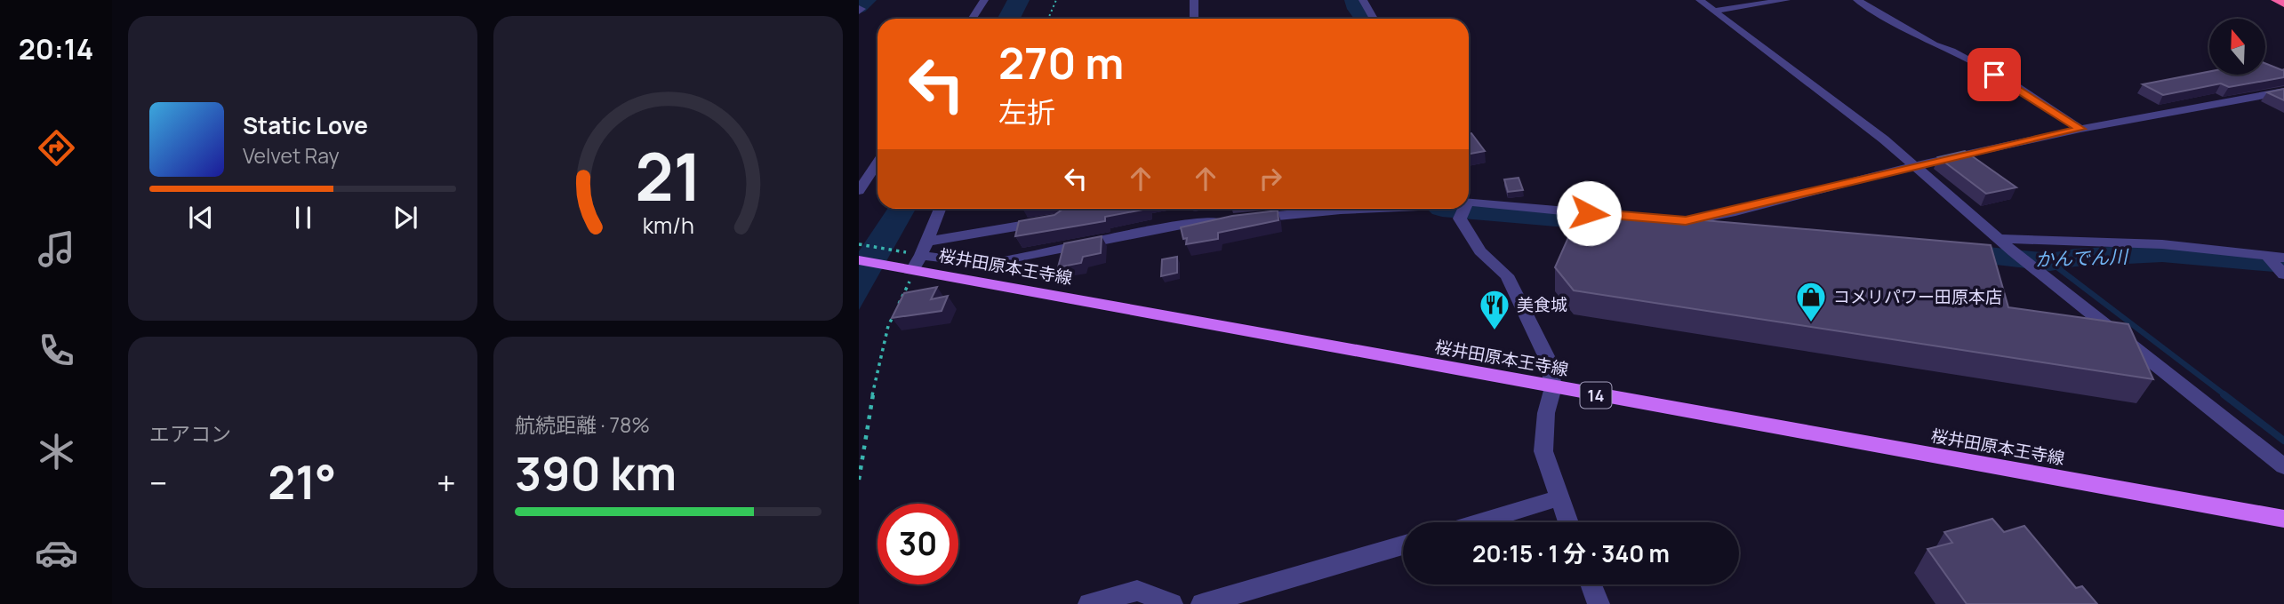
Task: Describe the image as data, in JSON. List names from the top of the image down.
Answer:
{
  "streets": {
    "main road": ["桜井田原本王寺線", "14"]
  },
  "water": ["かんでん川"],
  "places": {
    "shop": ["コメリパワー田原本店"],
    "restaurant": ["美食城"]
  },
  "north": "top",
  "page": {
    "tabs": "20:14",
    "turn": ["270 m", "左折"],
    "song": ["Static Love", "Velvet Ray"],
    "tile": [
      "エアコン",
      ["航続距離 · 78%", "390 km"]
    ],
    "heat": ["−", "21°", "+"],
    "limit": "30",
    "trip": "20:15 · 1 分 · 340 m",
    "gauge": ["21", "km/h"]
  }
}
